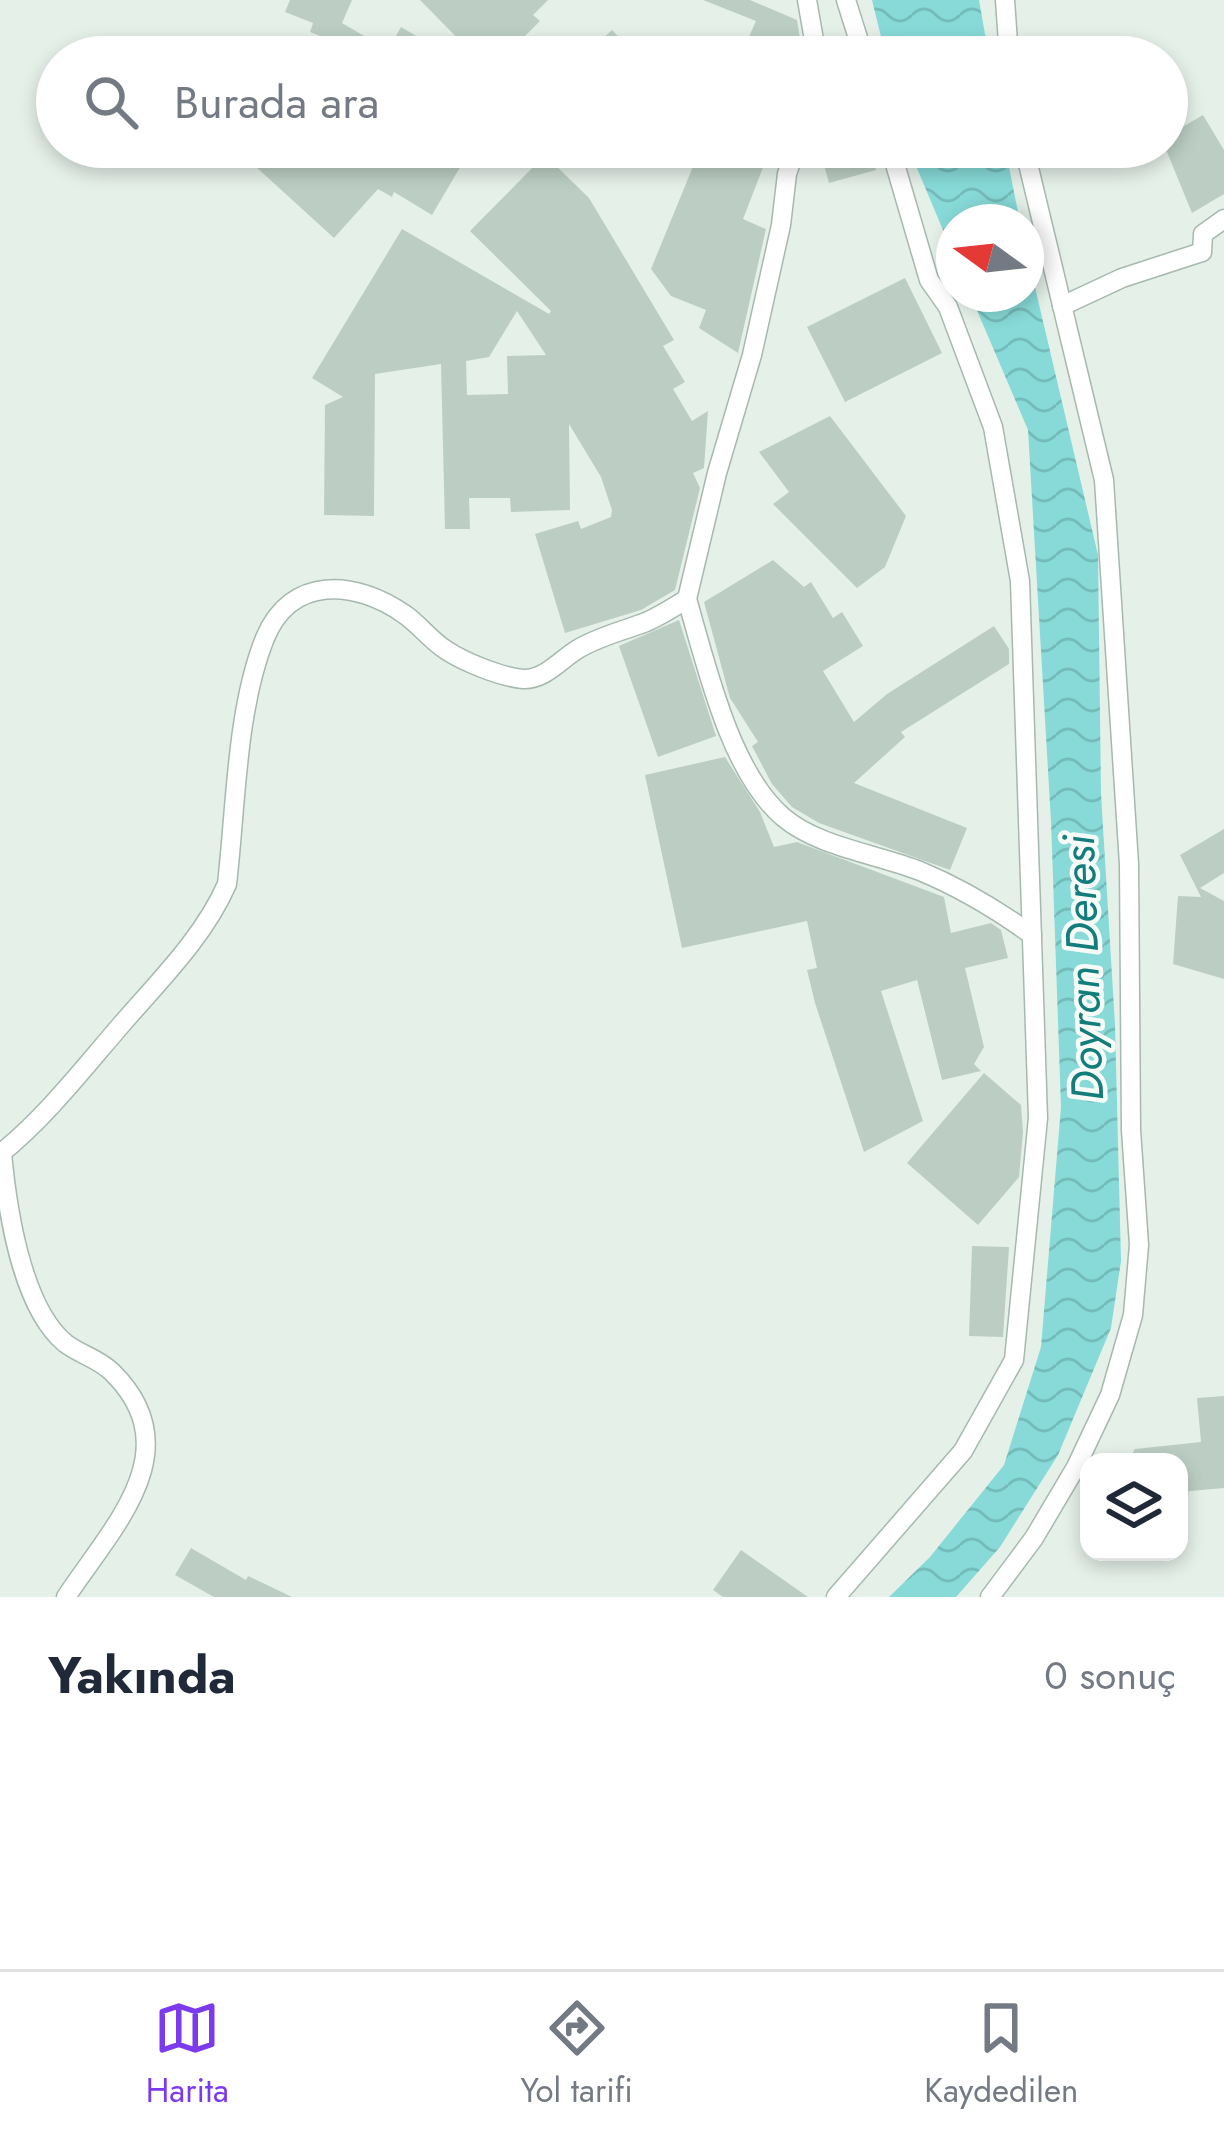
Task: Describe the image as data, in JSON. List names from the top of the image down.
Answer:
{
  "water": ["Doyran Deresi"],
  "north": "left",
  "page": {
    "search": "Burada ara",
    "heading": ["Yakında", "0 sonuç"],
    "nav": ["Harita", "Yol tarifi", "Kaydedilen"]
  }
}
